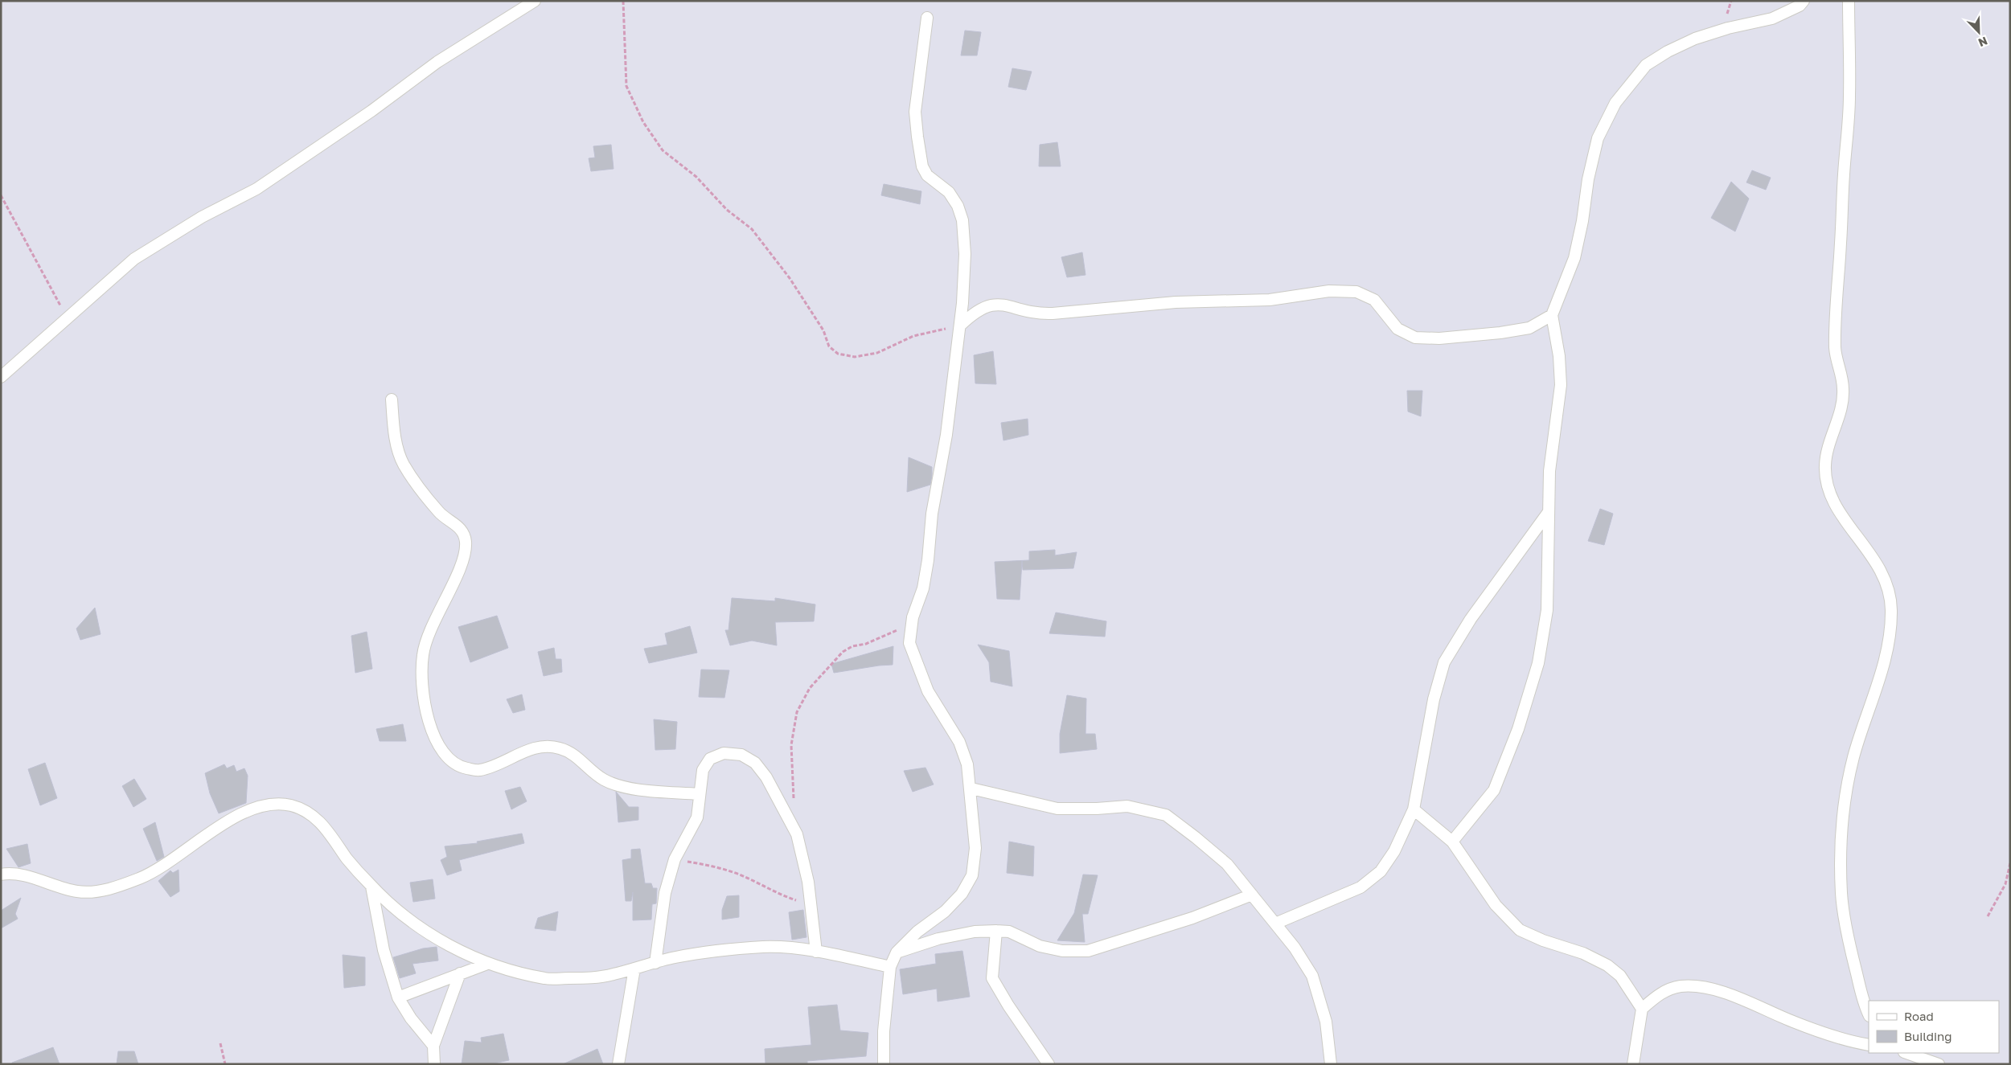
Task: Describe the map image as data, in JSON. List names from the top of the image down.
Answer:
{
  "legend": ["Road", "Building"],
  "north": "bottom right"
}
